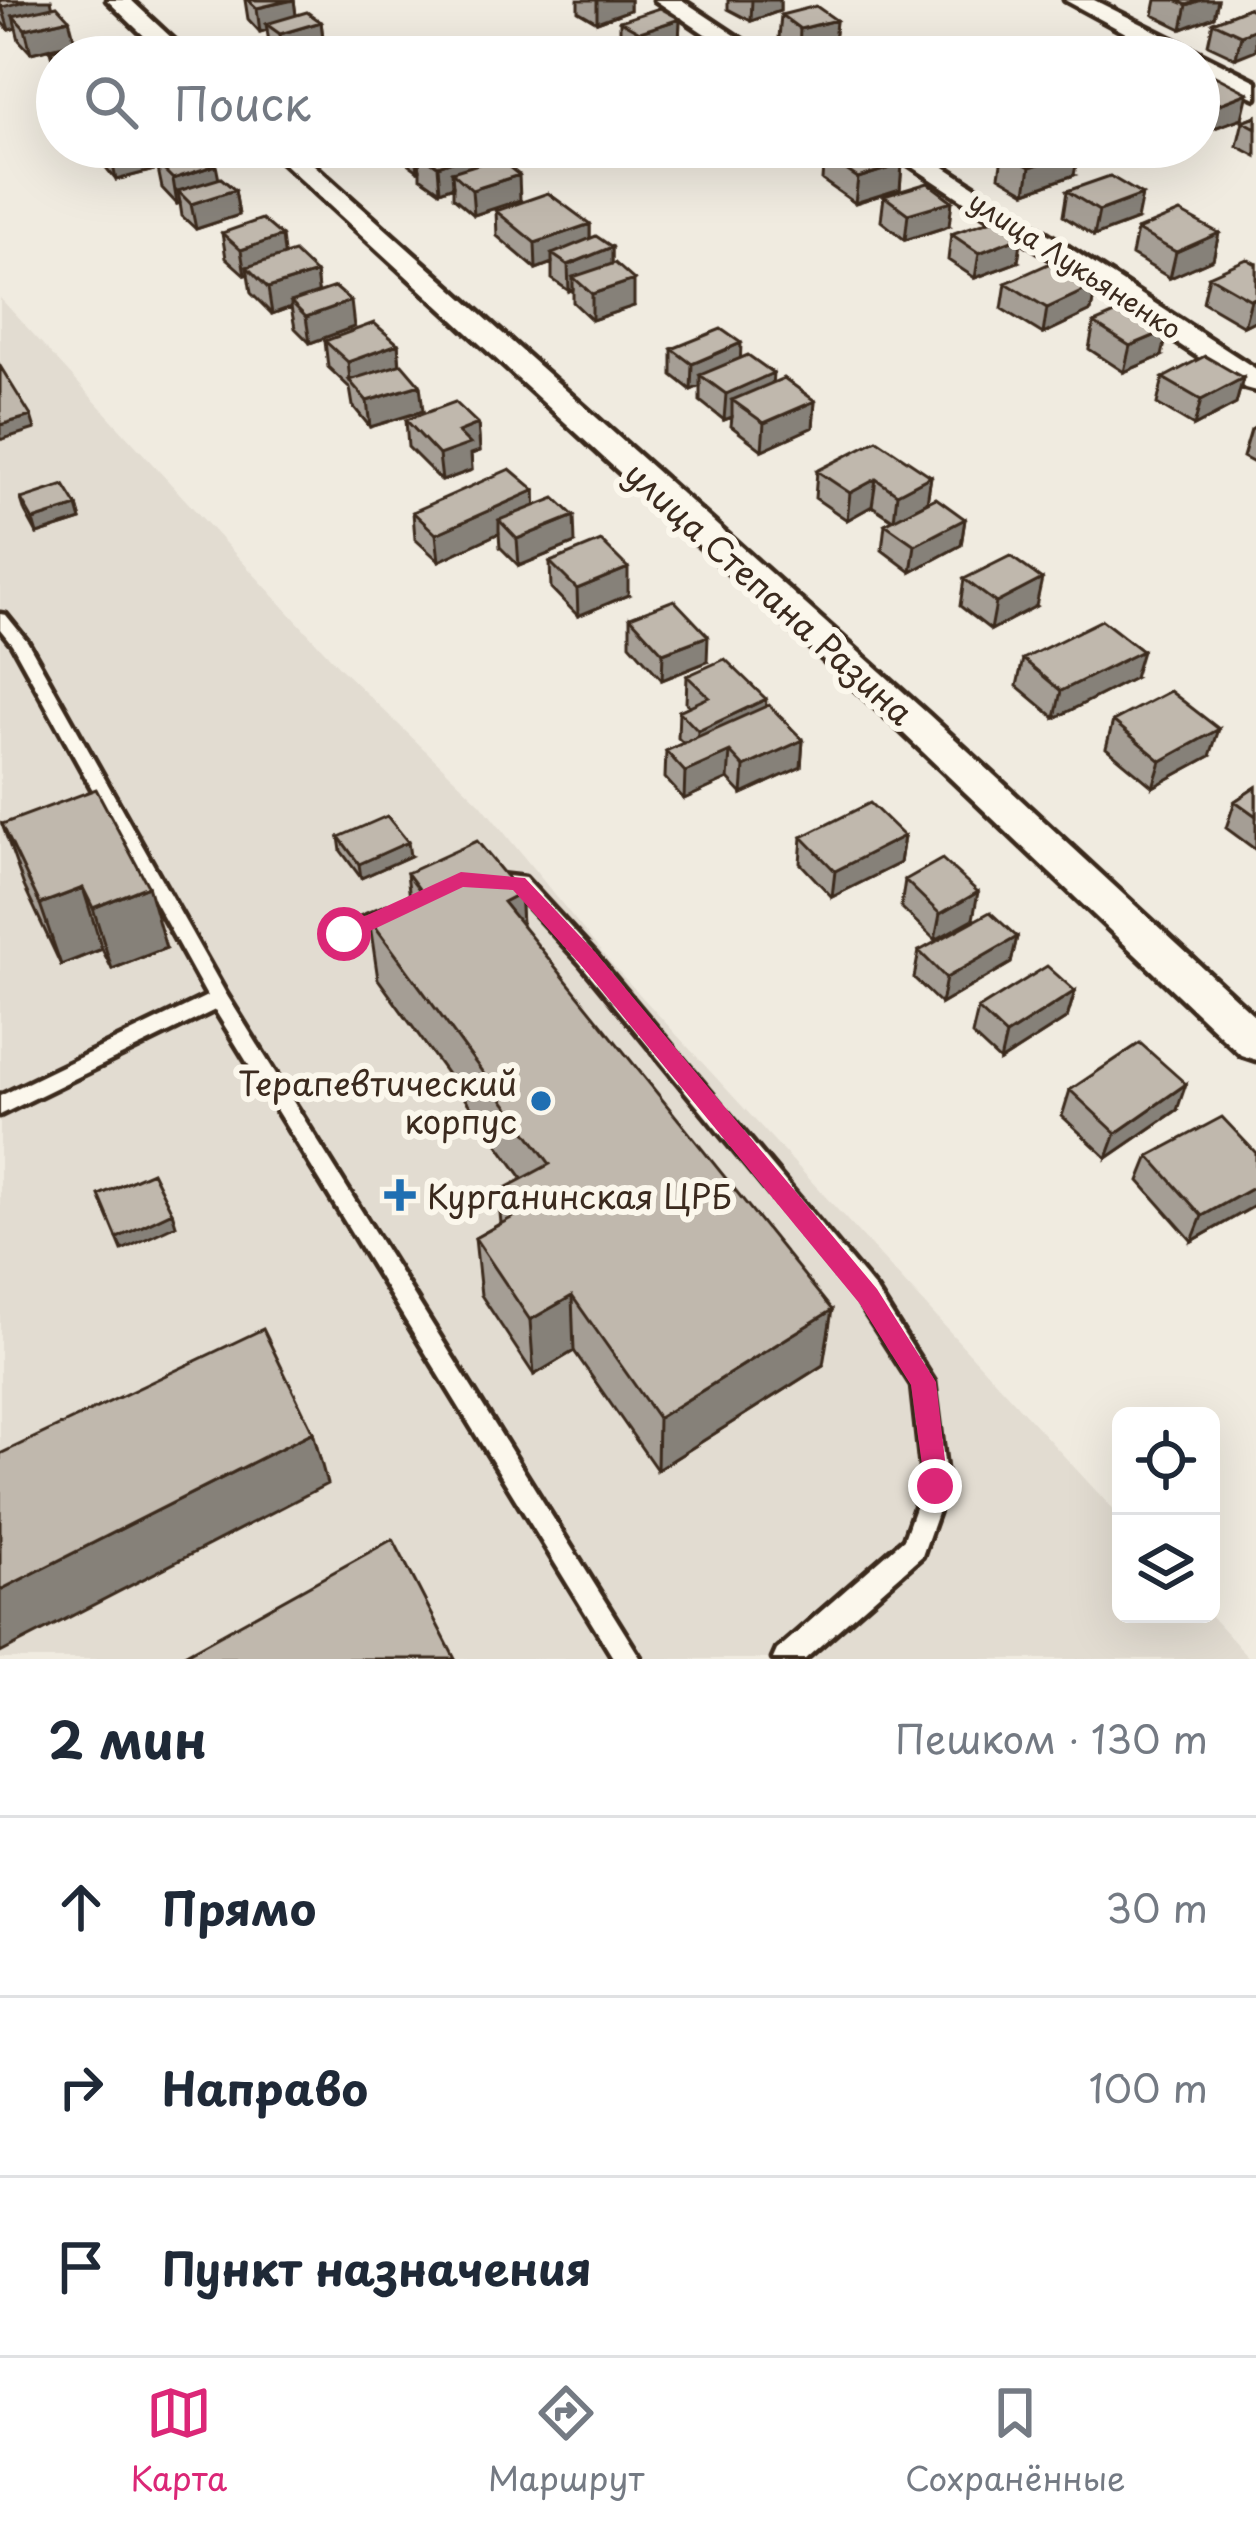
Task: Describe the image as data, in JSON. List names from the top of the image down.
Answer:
{
  "streets": {
    "street": ["улица Лукьяненко", "улица Степана Разина"]
  },
  "places": {
    "other": ["Терапевтический корпус"],
    "health": ["Курганинская ЦРБ"]
  },
  "page": {
    "search": "Поиск",
    "heading": ["2 мин", "Пешком · 130 m"],
    "list": [
      ["Прямо", "30 m"],
      ["Направо", "100 m"],
      "Пункт назначения"
    ],
    "nav": ["Карта", "Маршрут", "Сохранённые"]
  }
}
